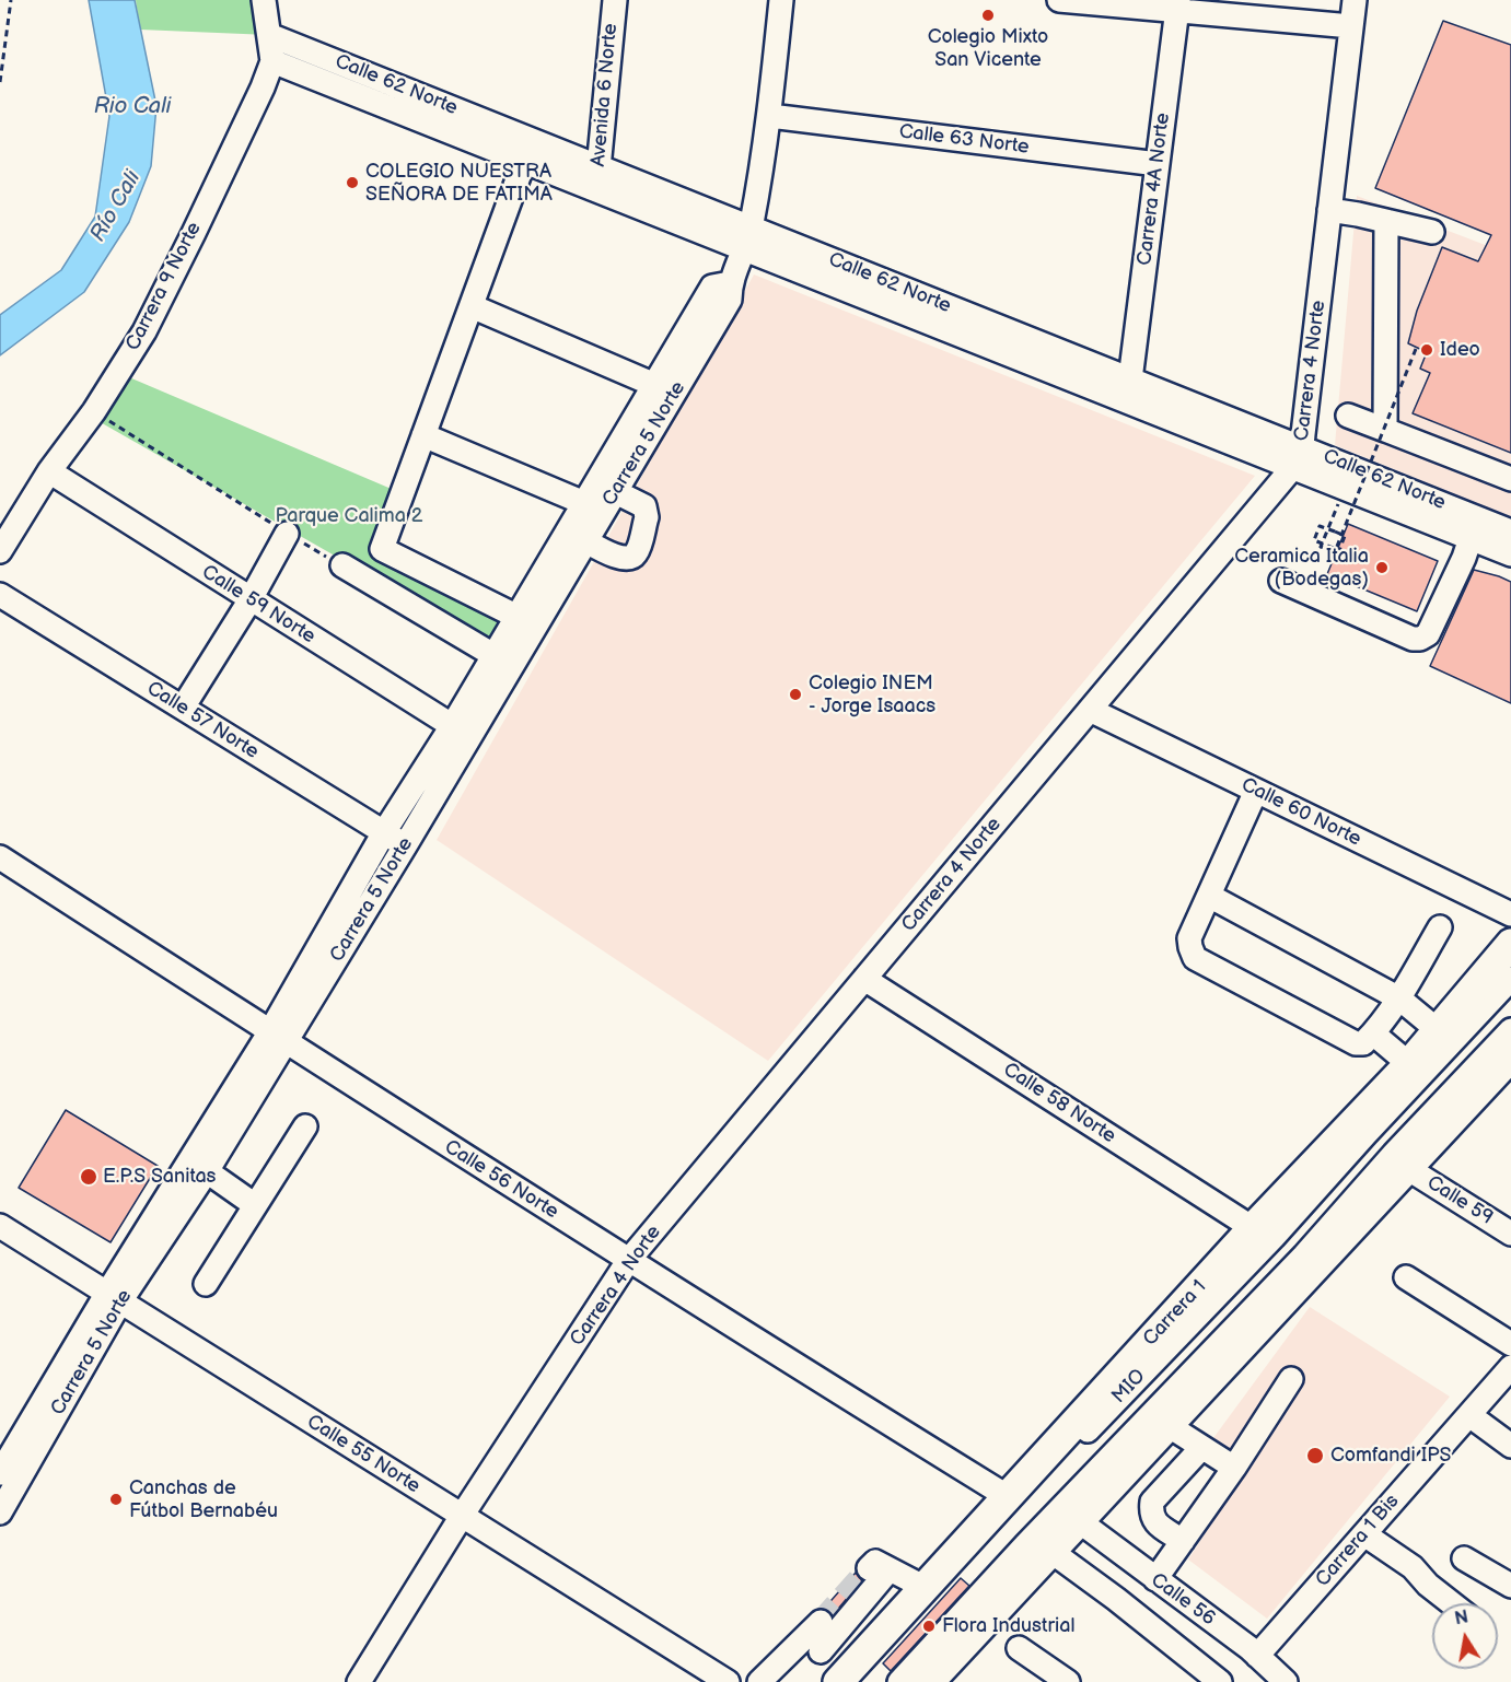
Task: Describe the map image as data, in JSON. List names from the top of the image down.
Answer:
{
  "streets": {
    "main road": ["Carrera 1"],
    "street": [
      "Calle 62 Norte",
      "Avenida 6 Norte",
      "Calle 63 Norte",
      "Carrera 4A Norte",
      "Carrera 9 Norte",
      "Carrera 4 Norte",
      "Carrera 5 Norte",
      "Calle 59 Norte",
      "Calle 57 Norte",
      "Calle 60 Norte",
      "Calle 58 Norte",
      "Calle 56 Norte",
      "Calle 59",
      "MIO",
      "Calle 55 Norte",
      "Carrera 1 Bis",
      "Calle 56"
    ]
  },
  "crossings": [
    ["Calle 62 Norte", "Avenida 6 Norte"],
    ["Calle 62 Norte", "Carrera 4A Norte"],
    ["Calle 62 Norte", "Carrera 9 Norte"],
    ["Calle 62 Norte", "Carrera 4 Norte"],
    ["Calle 62 Norte", "Carrera 5 Norte"],
    ["Calle 63 Norte", "Carrera 4A Norte"],
    ["Calle 63 Norte", "Carrera 5 Norte"],
    ["Carrera 9 Norte", "Calle 59 Norte"],
    ["Carrera 4 Norte", "Calle 60 Norte"],
    ["Carrera 4 Norte", "Calle 58 Norte"],
    ["Carrera 4 Norte", "Calle 56 Norte"],
    ["Carrera 4 Norte", "Calle 55 Norte"],
    ["Carrera 5 Norte", "Calle 59 Norte"],
    ["Carrera 5 Norte", "Calle 57 Norte"],
    ["Carrera 5 Norte", "Calle 56 Norte"],
    ["Carrera 5 Norte", "Calle 55 Norte"],
    ["Calle 58 Norte", "Carrera 1"],
    ["Calle 56 Norte", "Carrera 1"],
    ["Carrera 1 Bis", "Calle 56"]
  ],
  "water": ["Rio Cali", "Río Cali"],
  "parks": ["Parque Calima 2"],
  "places": [
    "Colegio Mixto San Vicente",
    "COLEGIO NUESTRA SEÑORA DE FATIMA",
    "Ideo",
    "Ceramica Italia (Bodegas)",
    "Colegio INEM - Jorge Isaacs",
    "E.P.S Sanitas",
    "Comfandi IPS",
    "Canchas de Fútbol Bernabéu",
    "Flora Industrial"
  ],
  "north": "top"
}
